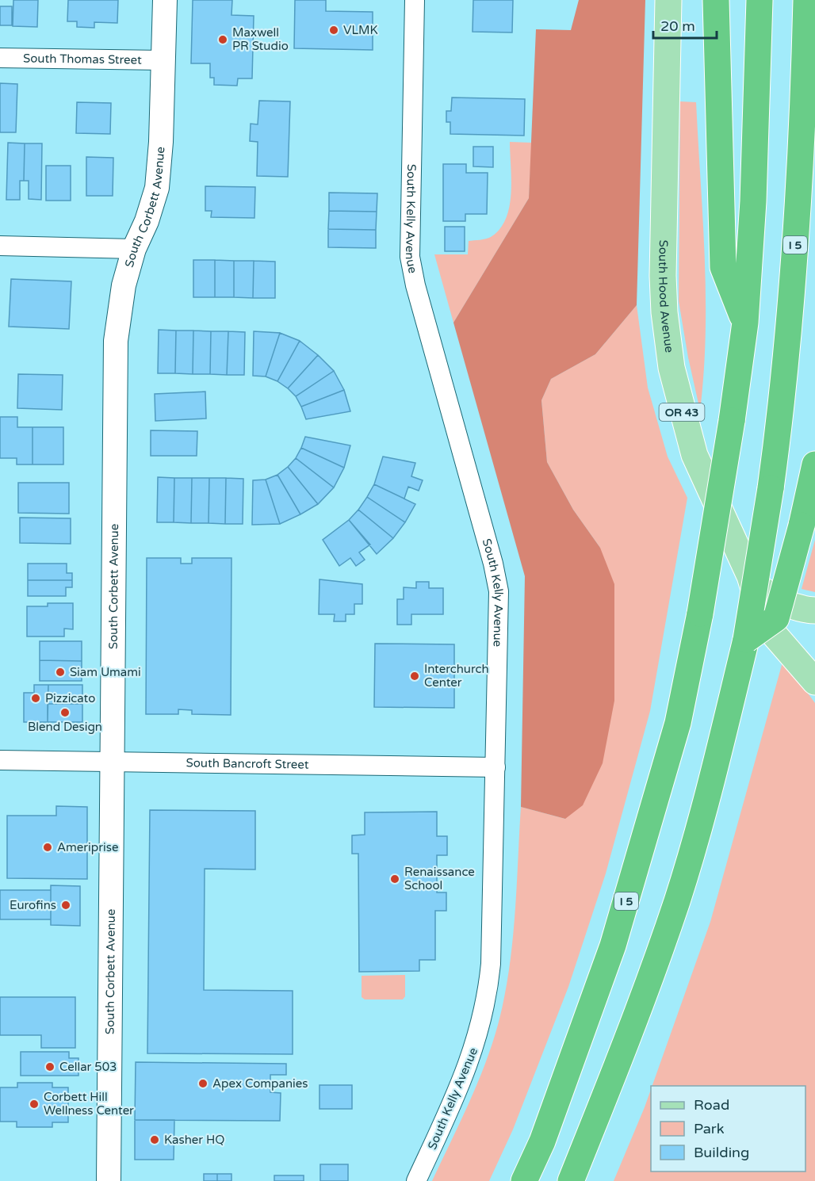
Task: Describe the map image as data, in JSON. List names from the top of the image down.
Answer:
{
  "streets": {
    "highway": ["I 5"],
    "main road": ["South Hood Avenue", "OR 43"],
    "street": [
      "South Thomas Street",
      "South Corbett Avenue",
      "South Kelly Avenue",
      "South Bancroft Street"
    ]
  },
  "crossings": [
    ["South Thomas Street", "South Corbett Avenue"],
    ["South Corbett Avenue", "South Bancroft Street"],
    ["South Kelly Avenue", "South Bancroft Street"],
    ["South Hood Avenue", "OR 43"]
  ],
  "places": [
    "VLMK",
    "Maxwell PR Studio",
    "Siam Umami",
    "Interchurch Center",
    "Pizzicato",
    "Blend Design",
    "Ameriprise",
    "Renaissance School",
    "Eurofins",
    "Cellar 503",
    "Apex Companies",
    "Corbett Hill Wellness Center",
    "Kasher HQ"
  ],
  "legend": ["Road", "Park", "Building"],
  "scale_bar": "20 m"
}
